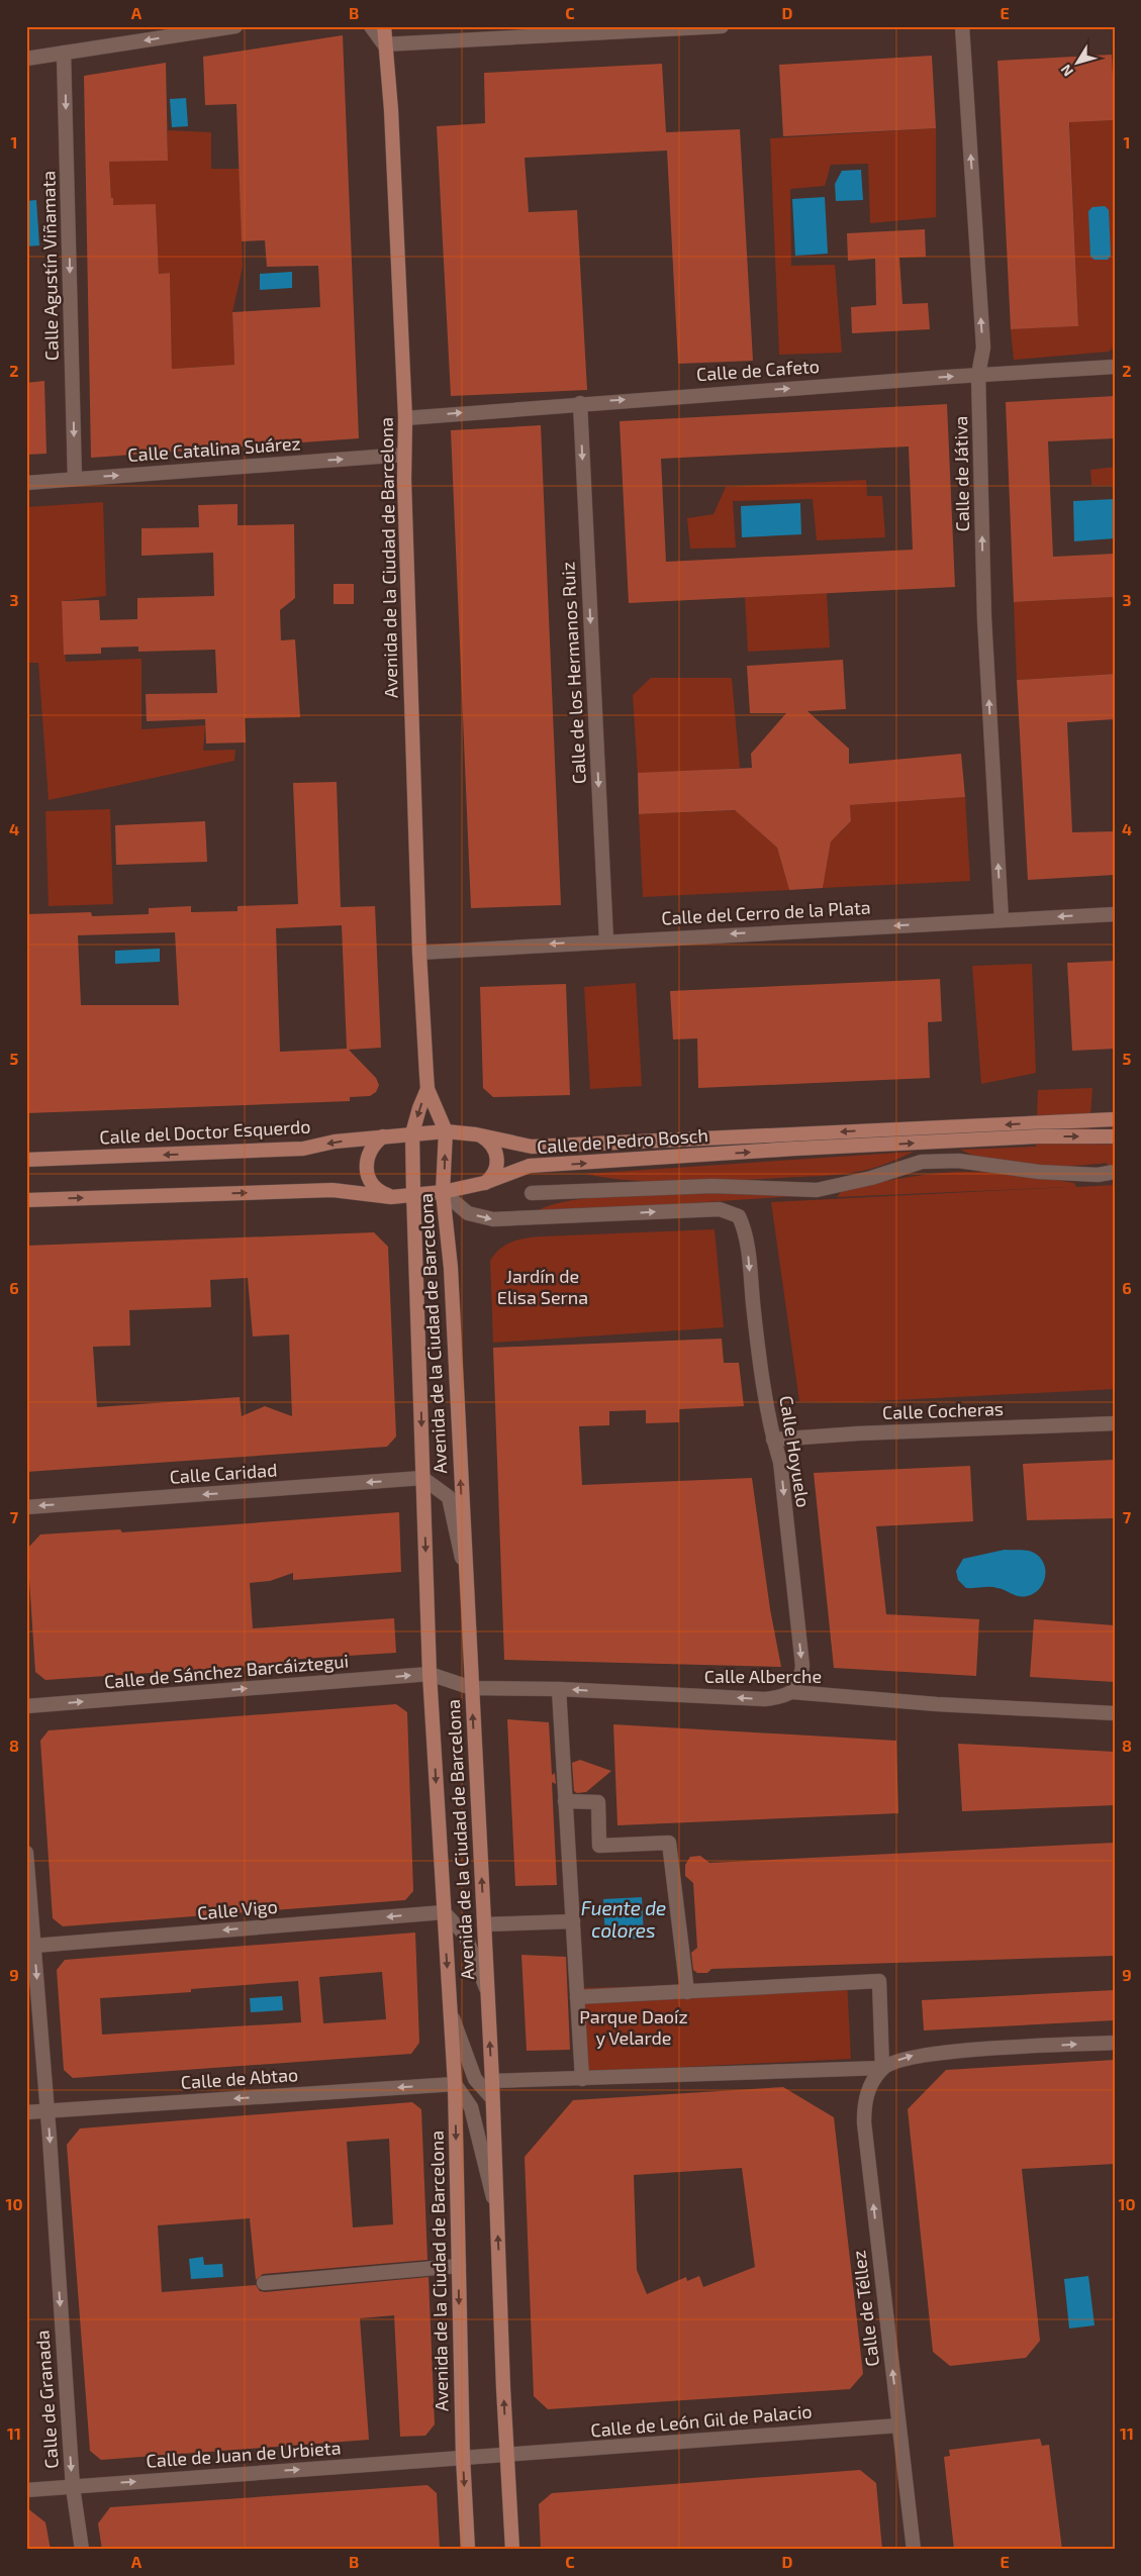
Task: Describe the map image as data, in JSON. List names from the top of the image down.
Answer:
{
  "streets": {
    "main road": ["Avenida de la Ciudad de Barcelona", "Calle del Doctor Esquerdo", "Calle de Pedro Bosch"],
    "street": [
      "Calle Agustín Viñamata",
      "Calle de Cafeto",
      "Calle Catalina Suárez",
      "Calle de Játiva",
      "Calle de los Hermanos Ruiz",
      "Calle del Cerro de la Plata",
      "Calle Cocheras",
      "Calle Hoyuelo",
      "Calle Caridad",
      "Calle de Sánchez Barcáiztegui",
      "Calle Alberche",
      "Calle Vigo",
      "Calle de Abtao",
      "Calle de Téllez",
      "Calle de Granada",
      "Calle de León Gil de Palacio",
      "Calle de Juan de Urbieta"
    ]
  },
  "crossings": [
    ["Calle Agustín Viñamata", "Calle Catalina Suárez"],
    ["Calle de Cafeto", "Calle de Játiva"],
    ["Calle de Cafeto", "Avenida de la Ciudad de Barcelona"],
    ["Calle de Cafeto", "Calle de los Hermanos Ruiz"],
    ["Calle Catalina Suárez", "Avenida de la Ciudad de Barcelona"],
    ["Calle de Játiva", "Calle del Cerro de la Plata"],
    ["Avenida de la Ciudad de Barcelona", "Calle del Cerro de la Plata"],
    ["Avenida de la Ciudad de Barcelona", "Calle del Doctor Esquerdo"],
    ["Avenida de la Ciudad de Barcelona", "Calle de Pedro Bosch"],
    ["Avenida de la Ciudad de Barcelona", "Calle Hoyuelo"],
    ["Avenida de la Ciudad de Barcelona", "Calle Caridad"],
    ["Avenida de la Ciudad de Barcelona", "Calle de Sánchez Barcáiztegui"],
    ["Avenida de la Ciudad de Barcelona", "Calle Alberche"],
    ["Avenida de la Ciudad de Barcelona", "Calle Vigo"],
    ["Avenida de la Ciudad de Barcelona", "Calle de Abtao"],
    ["Avenida de la Ciudad de Barcelona", "Calle de León Gil de Palacio"],
    ["Avenida de la Ciudad de Barcelona", "Calle de Juan de Urbieta"],
    ["Calle de los Hermanos Ruiz", "Calle del Cerro de la Plata"],
    ["Calle del Doctor Esquerdo", "Calle de Pedro Bosch"],
    ["Calle de Pedro Bosch", "Calle Hoyuelo"],
    ["Calle Cocheras", "Calle Hoyuelo"],
    ["Calle Hoyuelo", "Calle Alberche"],
    ["Calle Vigo", "Calle de Granada"],
    ["Calle de Abtao", "Calle de Granada"],
    ["Calle de Téllez", "Calle de León Gil de Palacio"],
    ["Calle de Granada", "Calle de Juan de Urbieta"]
  ],
  "one_way": [
    "Calle Agustín Viñamata",
    "Calle de Cafeto",
    "Calle Catalina Suárez",
    "Calle de Játiva",
    "Calle de los Hermanos Ruiz",
    "Calle del Cerro de la Plata",
    "Calle Caridad",
    "Calle de Sánchez Barcáiztegui",
    "Calle Alberche",
    "Calle Vigo",
    "Calle de Abtao",
    "Calle de Téllez",
    "Calle de Granada",
    "Calle de Juan de Urbieta"
  ],
  "water": ["Fuente de colores"],
  "parks": ["Jardín de Elisa Serna", "Parque Daoíz y Velarde"],
  "north": "bottom left",
  "grid": {
    "columns": [
      "A",
      "B",
      "C",
      "D",
      "E"
    ],
    "rows": [
      "1",
      "2",
      "3",
      "4",
      "5",
      "6",
      "7",
      "8",
      "9",
      "10",
      "11"
    ]
  }
}
